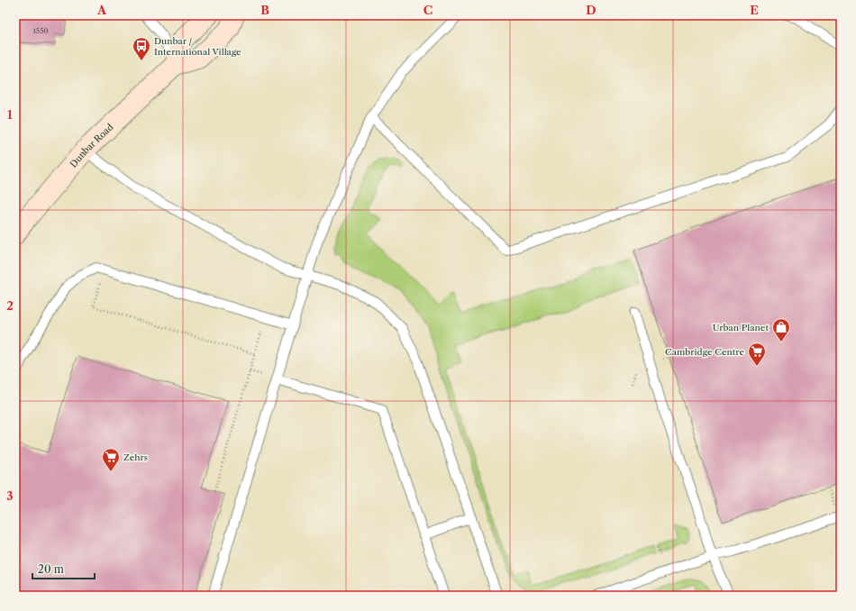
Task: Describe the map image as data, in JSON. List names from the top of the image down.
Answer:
{
  "streets": {
    "street": ["Dunbar Road"]
  },
  "places": {
    "bus stop": ["Dunbar / International Village"],
    "shop": ["Urban Planet"],
    "supermarket": ["Cambridge Centre", "Zehrs"]
  },
  "house_numbers": ["1550"],
  "scale_bar": "20 m",
  "grid": {
    "columns": [
      "A",
      "B",
      "C",
      "D",
      "E"
    ],
    "rows": ["1", "2", "3"]
  }
}
